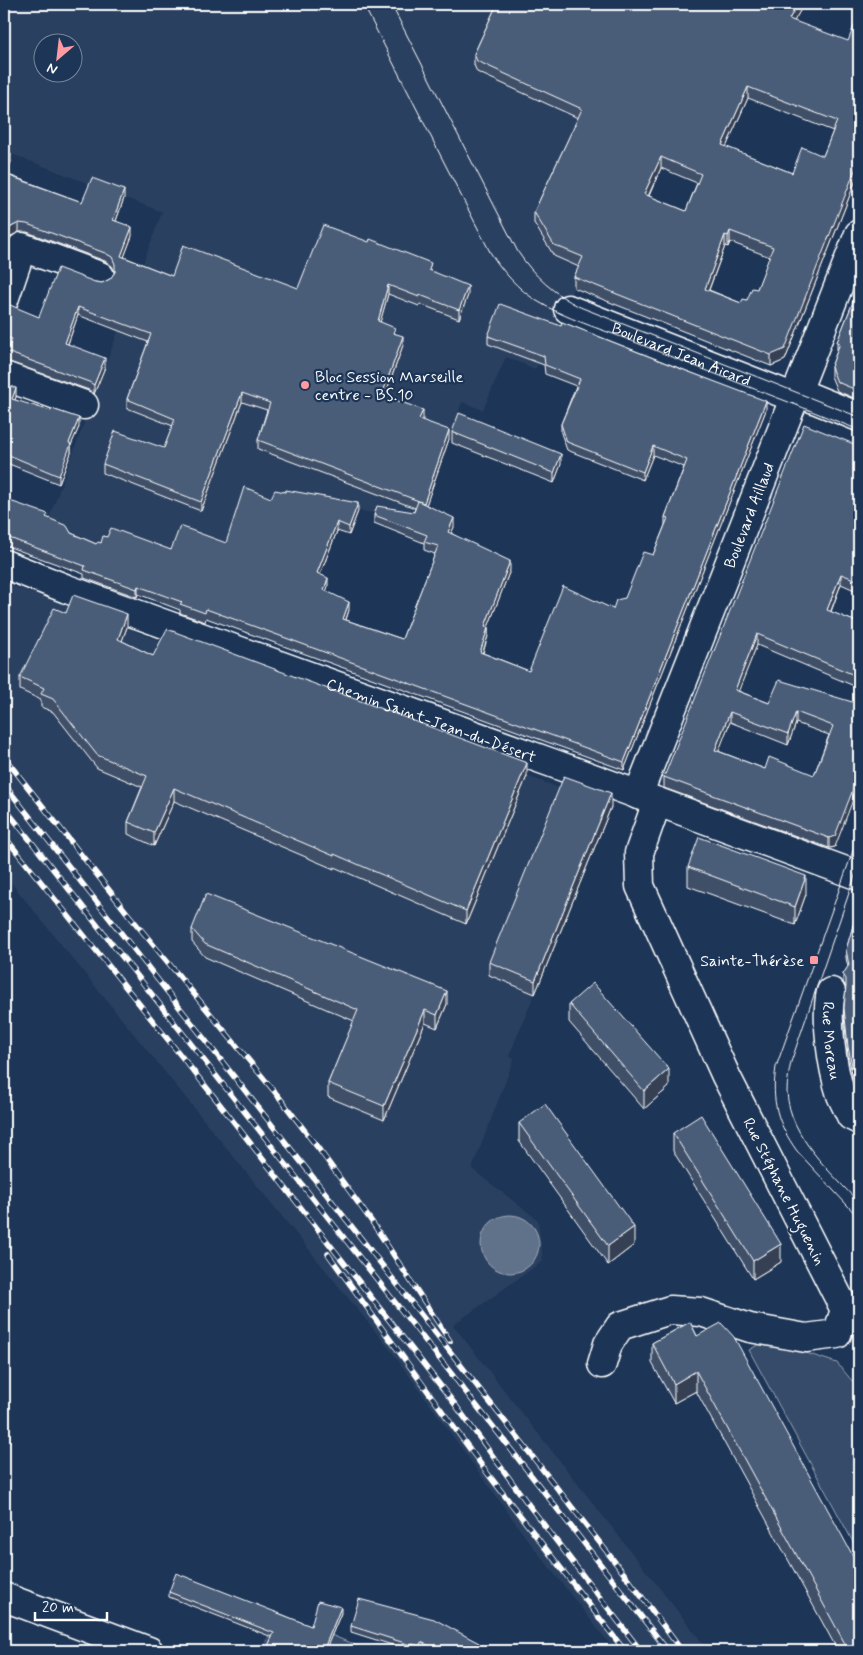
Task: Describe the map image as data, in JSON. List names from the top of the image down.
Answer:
{
  "streets": {
    "street": [
      "Boulevard Jean Aicard",
      "Boulevard Aillaud",
      "Chemin Saint-Jean-du-Désert",
      "Rue Moreau",
      "Rue Stéphane Huguenin"
    ]
  },
  "crossings": [
    ["Boulevard Jean Aicard", "Boulevard Aillaud"],
    ["Boulevard Aillaud", "Chemin Saint-Jean-du-Désert"],
    ["Boulevard Aillaud", "Rue Stéphane Huguenin"],
    ["Chemin Saint-Jean-du-Désert", "Rue Stéphane Huguenin"]
  ],
  "places": {
    "other": ["Bloc Session Marseille centre - BS.10"],
    "transit": ["Sainte-Thérèse"]
  },
  "scale_bar": "20 m",
  "north": "bottom left"
}
